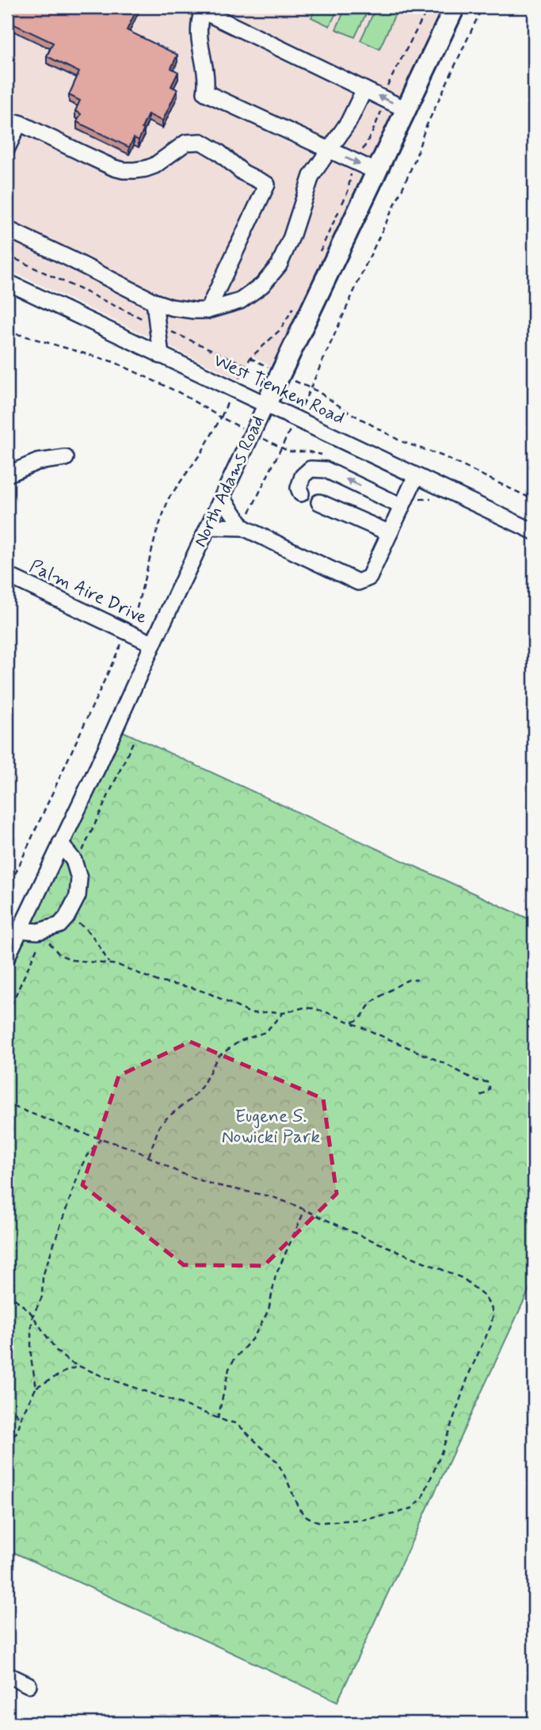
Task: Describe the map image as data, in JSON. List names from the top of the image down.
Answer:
{
  "streets": {
    "main road": ["North Adams Road"],
    "street": ["West Tienken Road", "Palm Aire Drive"]
  },
  "crossings": [
    ["West Tienken Road", "North Adams Road"],
    ["North Adams Road", "Palm Aire Drive"]
  ],
  "parks": ["Eugene S. Nowicki Park"]
}
